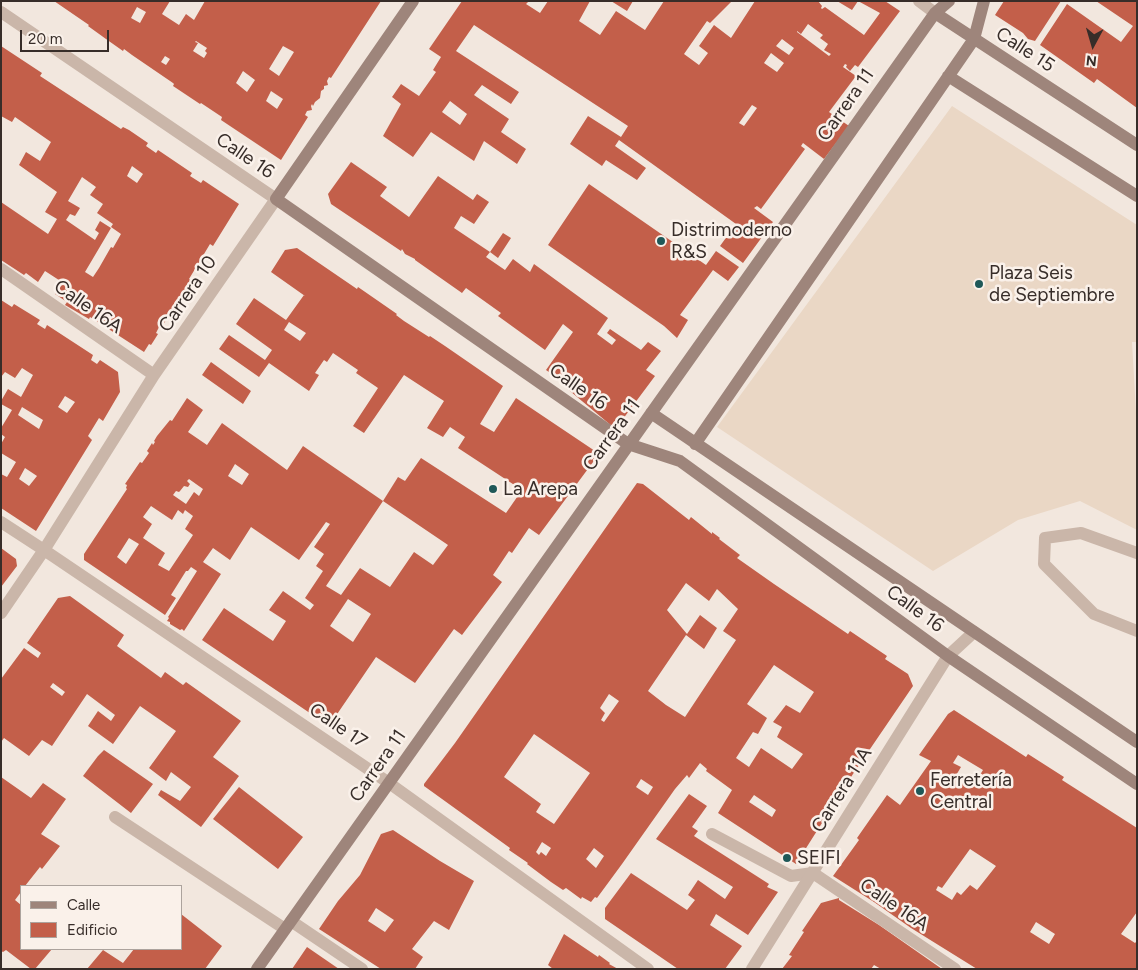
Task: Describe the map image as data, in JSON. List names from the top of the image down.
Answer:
{
  "streets": {
    "street": [
      "Calle 15",
      "Carrera 11",
      "Calle 16",
      "Carrera 10",
      "Calle 16A",
      "Calle 17",
      "Carrera 11A"
    ]
  },
  "crossings": [
    ["Calle 15", "Carrera 11"],
    ["Carrera 11", "Calle 16"],
    ["Carrera 11", "Calle 17"],
    ["Calle 16", "Carrera 10"],
    ["Calle 16", "Carrera 11A"],
    ["Carrera 10", "Calle 16A"],
    ["Carrera 10", "Calle 17"],
    ["Calle 16A", "Carrera 11A"]
  ],
  "places": [
    "Distrimoderno R&S",
    "Plaza Seis de Septiembre",
    "La Arepa",
    "Ferretería Central",
    "SEIFI"
  ],
  "legend": ["Calle", "Edificio"],
  "scale_bar": "20 m",
  "north": "bottom"
}
